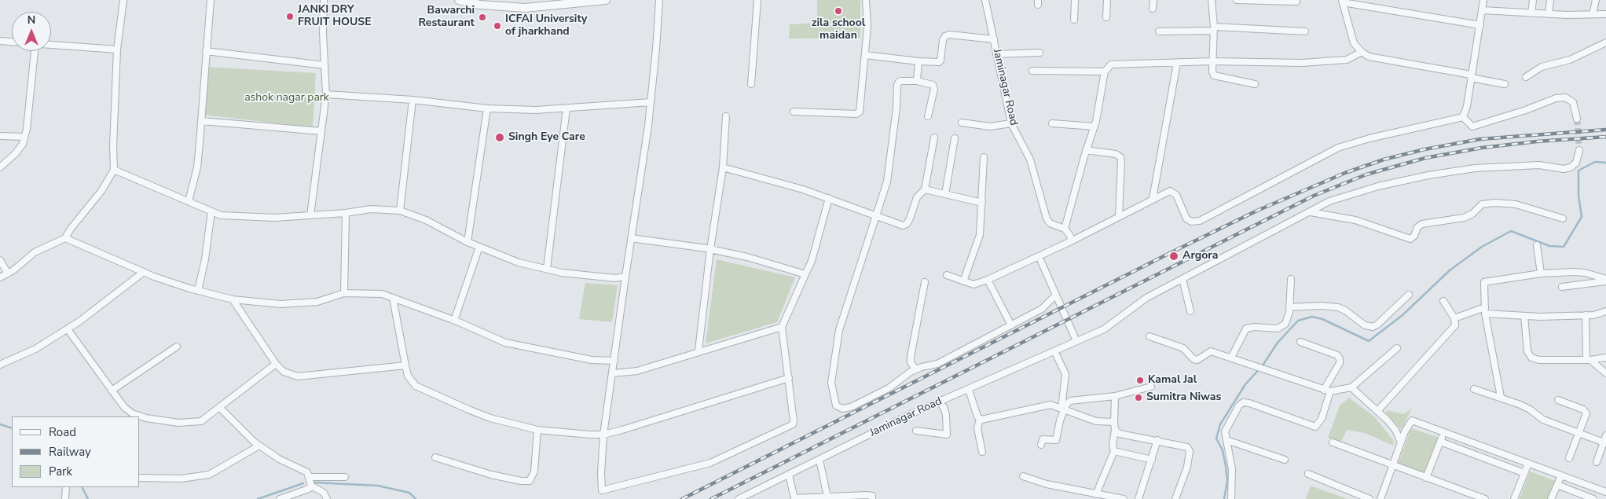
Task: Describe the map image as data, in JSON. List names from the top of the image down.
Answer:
{
  "streets": {
    "street": ["Jaminagar Road"]
  },
  "parks": ["ashok nagar park"],
  "places": [
    "zila school maidan",
    "JANKI DRY FRUIT HOUSE",
    "Bawarchi Restaurant",
    "ICFAI University of jharkhand",
    "Singh Eye Care",
    "Argora",
    "Kamal Jal",
    "Sumitra Niwas"
  ],
  "legend": ["Road", "Railway", "Park"],
  "north": "top"
}
